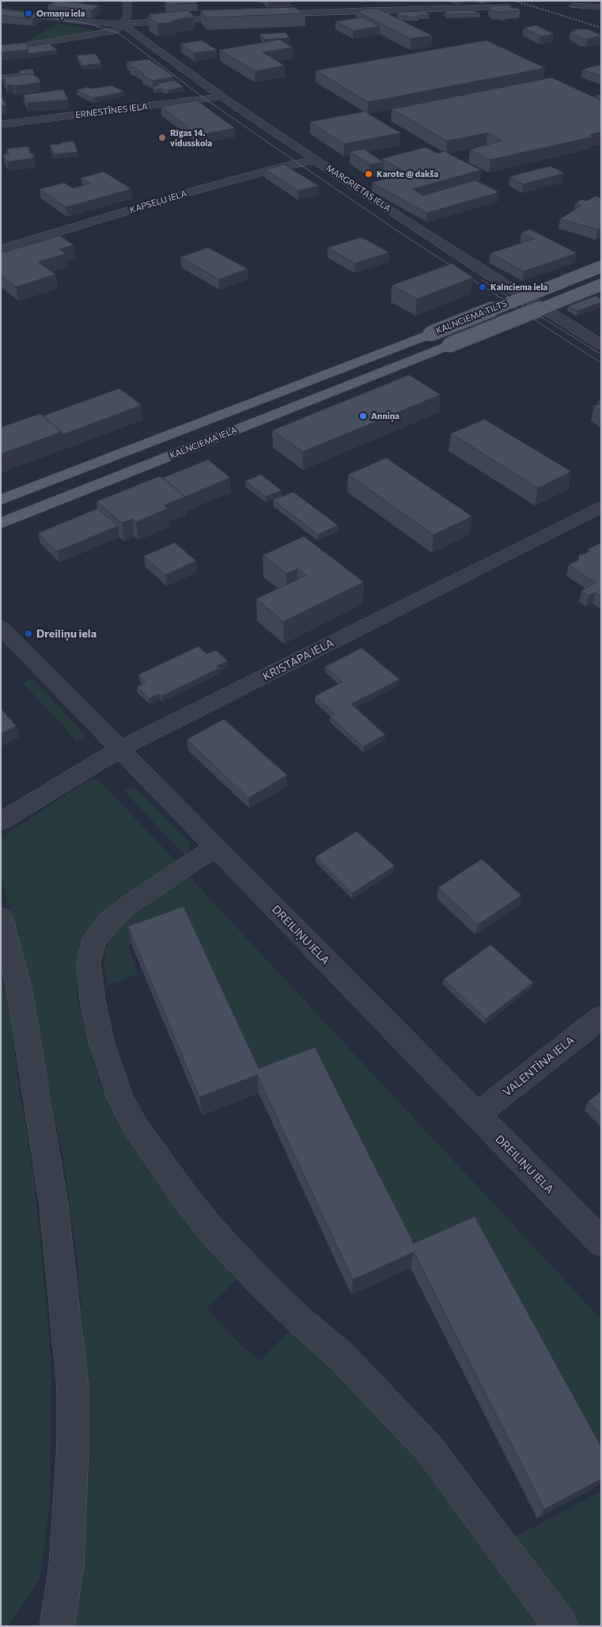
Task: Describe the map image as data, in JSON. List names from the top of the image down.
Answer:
{
  "streets": {
    "main road": ["KALNCIEMA TILTS", "KALNCIEMA IELA"],
    "street": [
      "ERNESTĪNES IELA",
      "MARGRIETAS IELA",
      "KAPSEĻU IELA",
      "KRISTAPA IELA",
      "DREILIŅU IELA",
      "VALENTĪNA IELA"
    ]
  },
  "crossings": [
    ["ERNESTĪNES IELA", "MARGRIETAS IELA"],
    ["MARGRIETAS IELA", "KAPSEĻU IELA"],
    ["KALNCIEMA TILTS", "KALNCIEMA IELA"],
    ["KRISTAPA IELA", "DREILIŅU IELA"],
    ["DREILIŅU IELA", "VALENTĪNA IELA"]
  ],
  "places": [
    "Ormaņu iela",
    "Rīgas 14. vidusskola",
    "Karote @ dakša",
    "Kalnciema iela",
    "Anniņa",
    "Dreiliņu iela"
  ]
}
